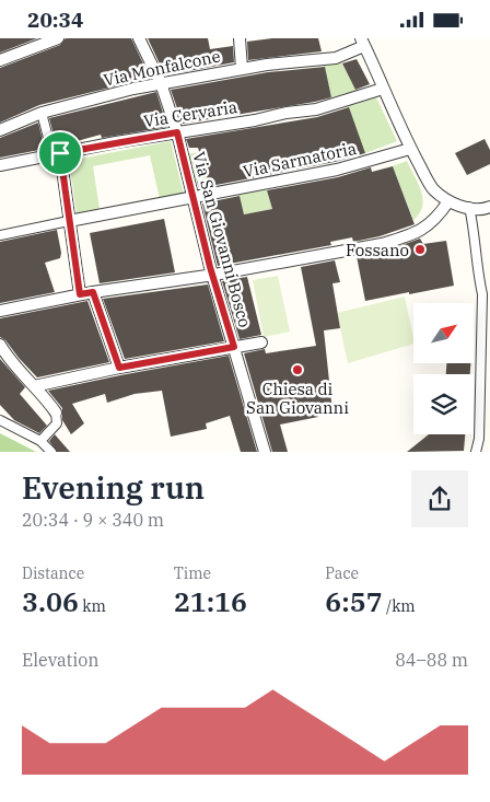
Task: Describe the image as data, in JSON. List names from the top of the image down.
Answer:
{
  "streets": {
    "street": [
      "Via Monfalcone",
      "Via Cervaria",
      "Via Sarmatoria",
      "Via San Giovanni Bosco"
    ]
  },
  "crossings": [
    ["Via Monfalcone", "Via San Giovanni Bosco"],
    ["Via Cervaria", "Via San Giovanni Bosco"],
    ["Via Sarmatoria", "Via San Giovanni Bosco"]
  ],
  "places": ["Fossano", "Chiesa di San Giovanni"],
  "north": "top right",
  "page": {
    "status": "20:34",
    "heading": ["Evening run", "20:34 · 9 × 340 m"],
    "stats": [
      ["Distance", "3.06 km"],
      ["Time", "21:16"],
      ["Pace", "6:57 /km"]
    ],
    "chart": ["Elevation", "84–88 m"]
  }
}
